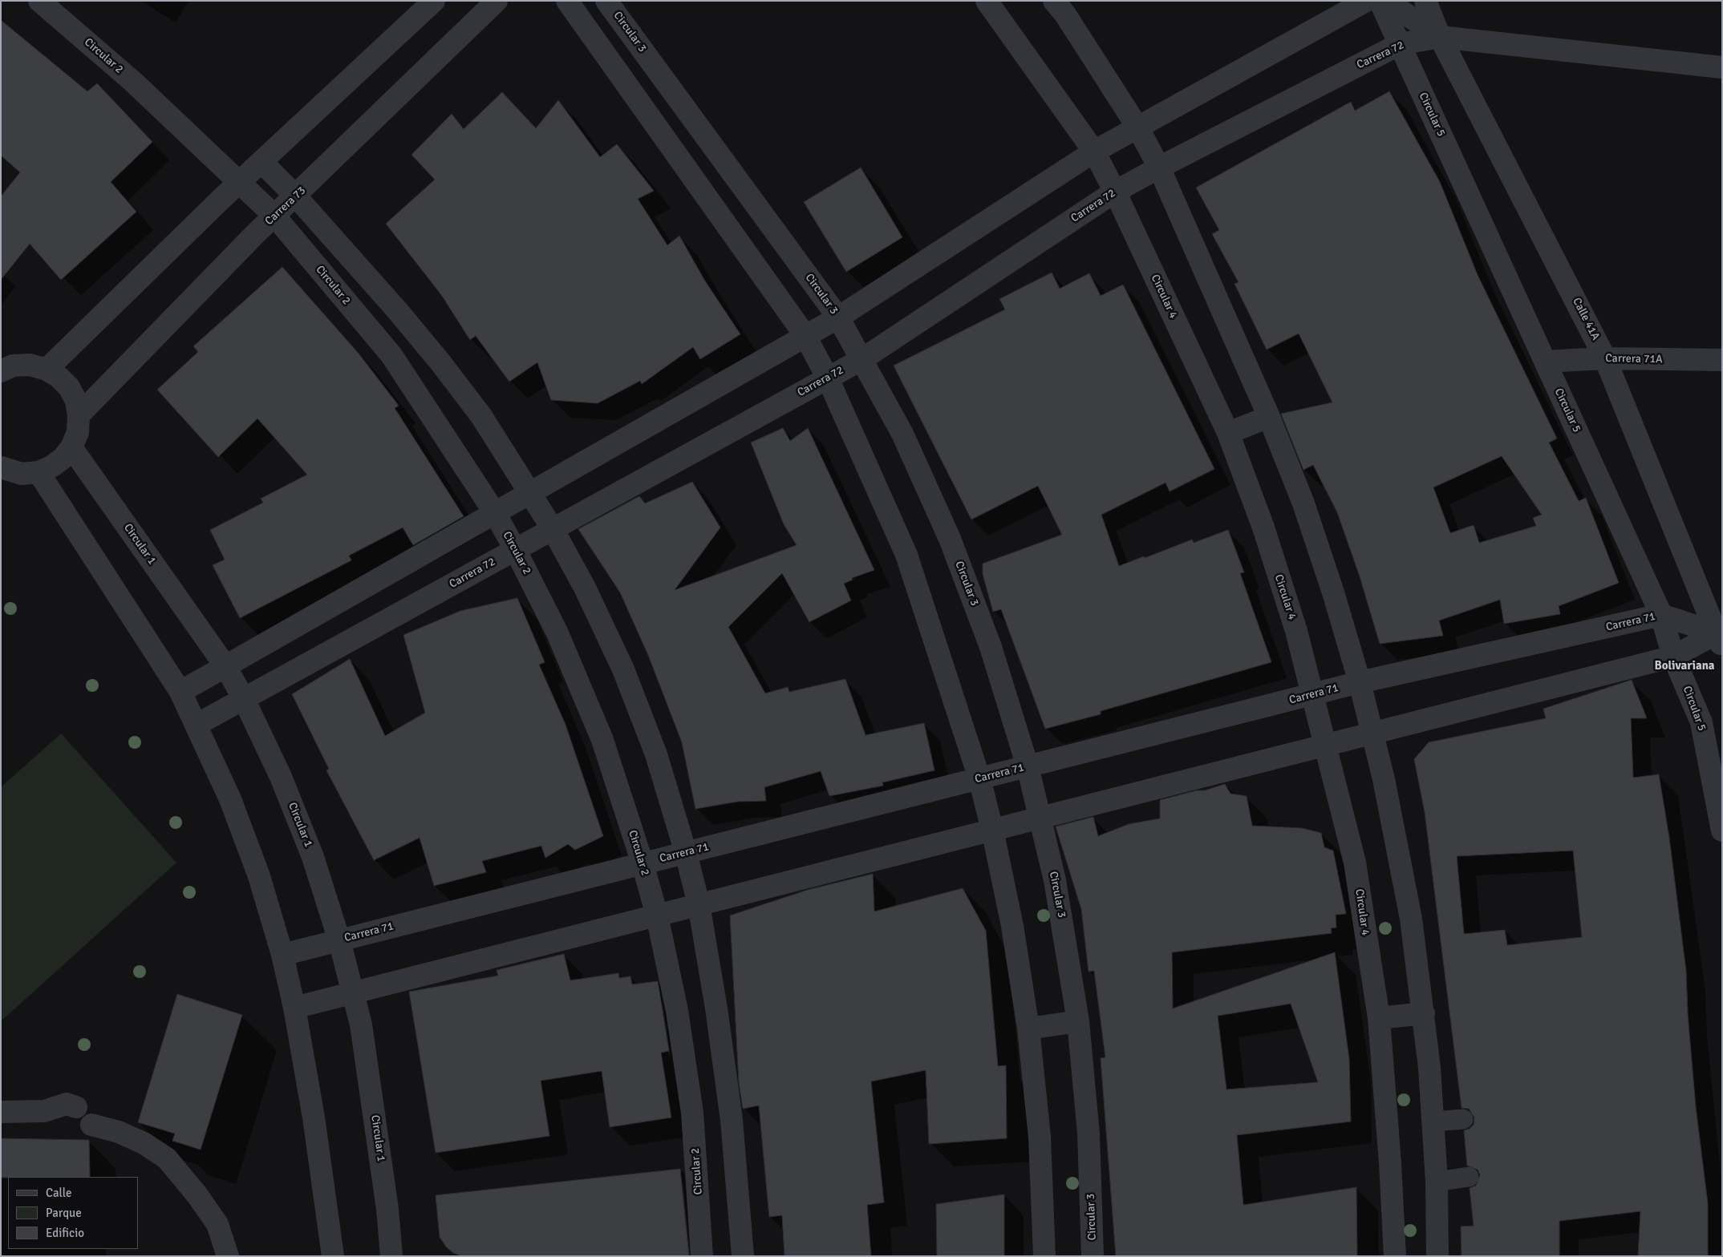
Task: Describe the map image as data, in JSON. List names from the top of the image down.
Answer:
{
  "streets": {
    "street": [
      "Circular 3",
      "Carrera 72",
      "Circular 2",
      "Circular 5",
      "Carrera 73",
      "Circular 4",
      "Calle 41A",
      "Carrera 71A",
      "Circular 1",
      "Carrera 71"
    ]
  },
  "crossings": [
    ["Circular 3", "Carrera 72"],
    ["Circular 3", "Carrera 71"],
    ["Carrera 72", "Circular 2"],
    ["Carrera 72", "Circular 5"],
    ["Carrera 72", "Circular 4"],
    ["Carrera 72", "Calle 41A"],
    ["Carrera 72", "Circular 1"],
    ["Circular 2", "Carrera 73"],
    ["Circular 2", "Carrera 71"],
    ["Circular 5", "Carrera 71A"],
    ["Circular 5", "Carrera 71"],
    ["Circular 4", "Carrera 71"],
    ["Calle 41A", "Carrera 71A"],
    ["Calle 41A", "Carrera 71"],
    ["Circular 1", "Carrera 71"]
  ],
  "districts": ["Bolivariana"],
  "legend": ["Calle", "Parque", "Edificio"]
}
